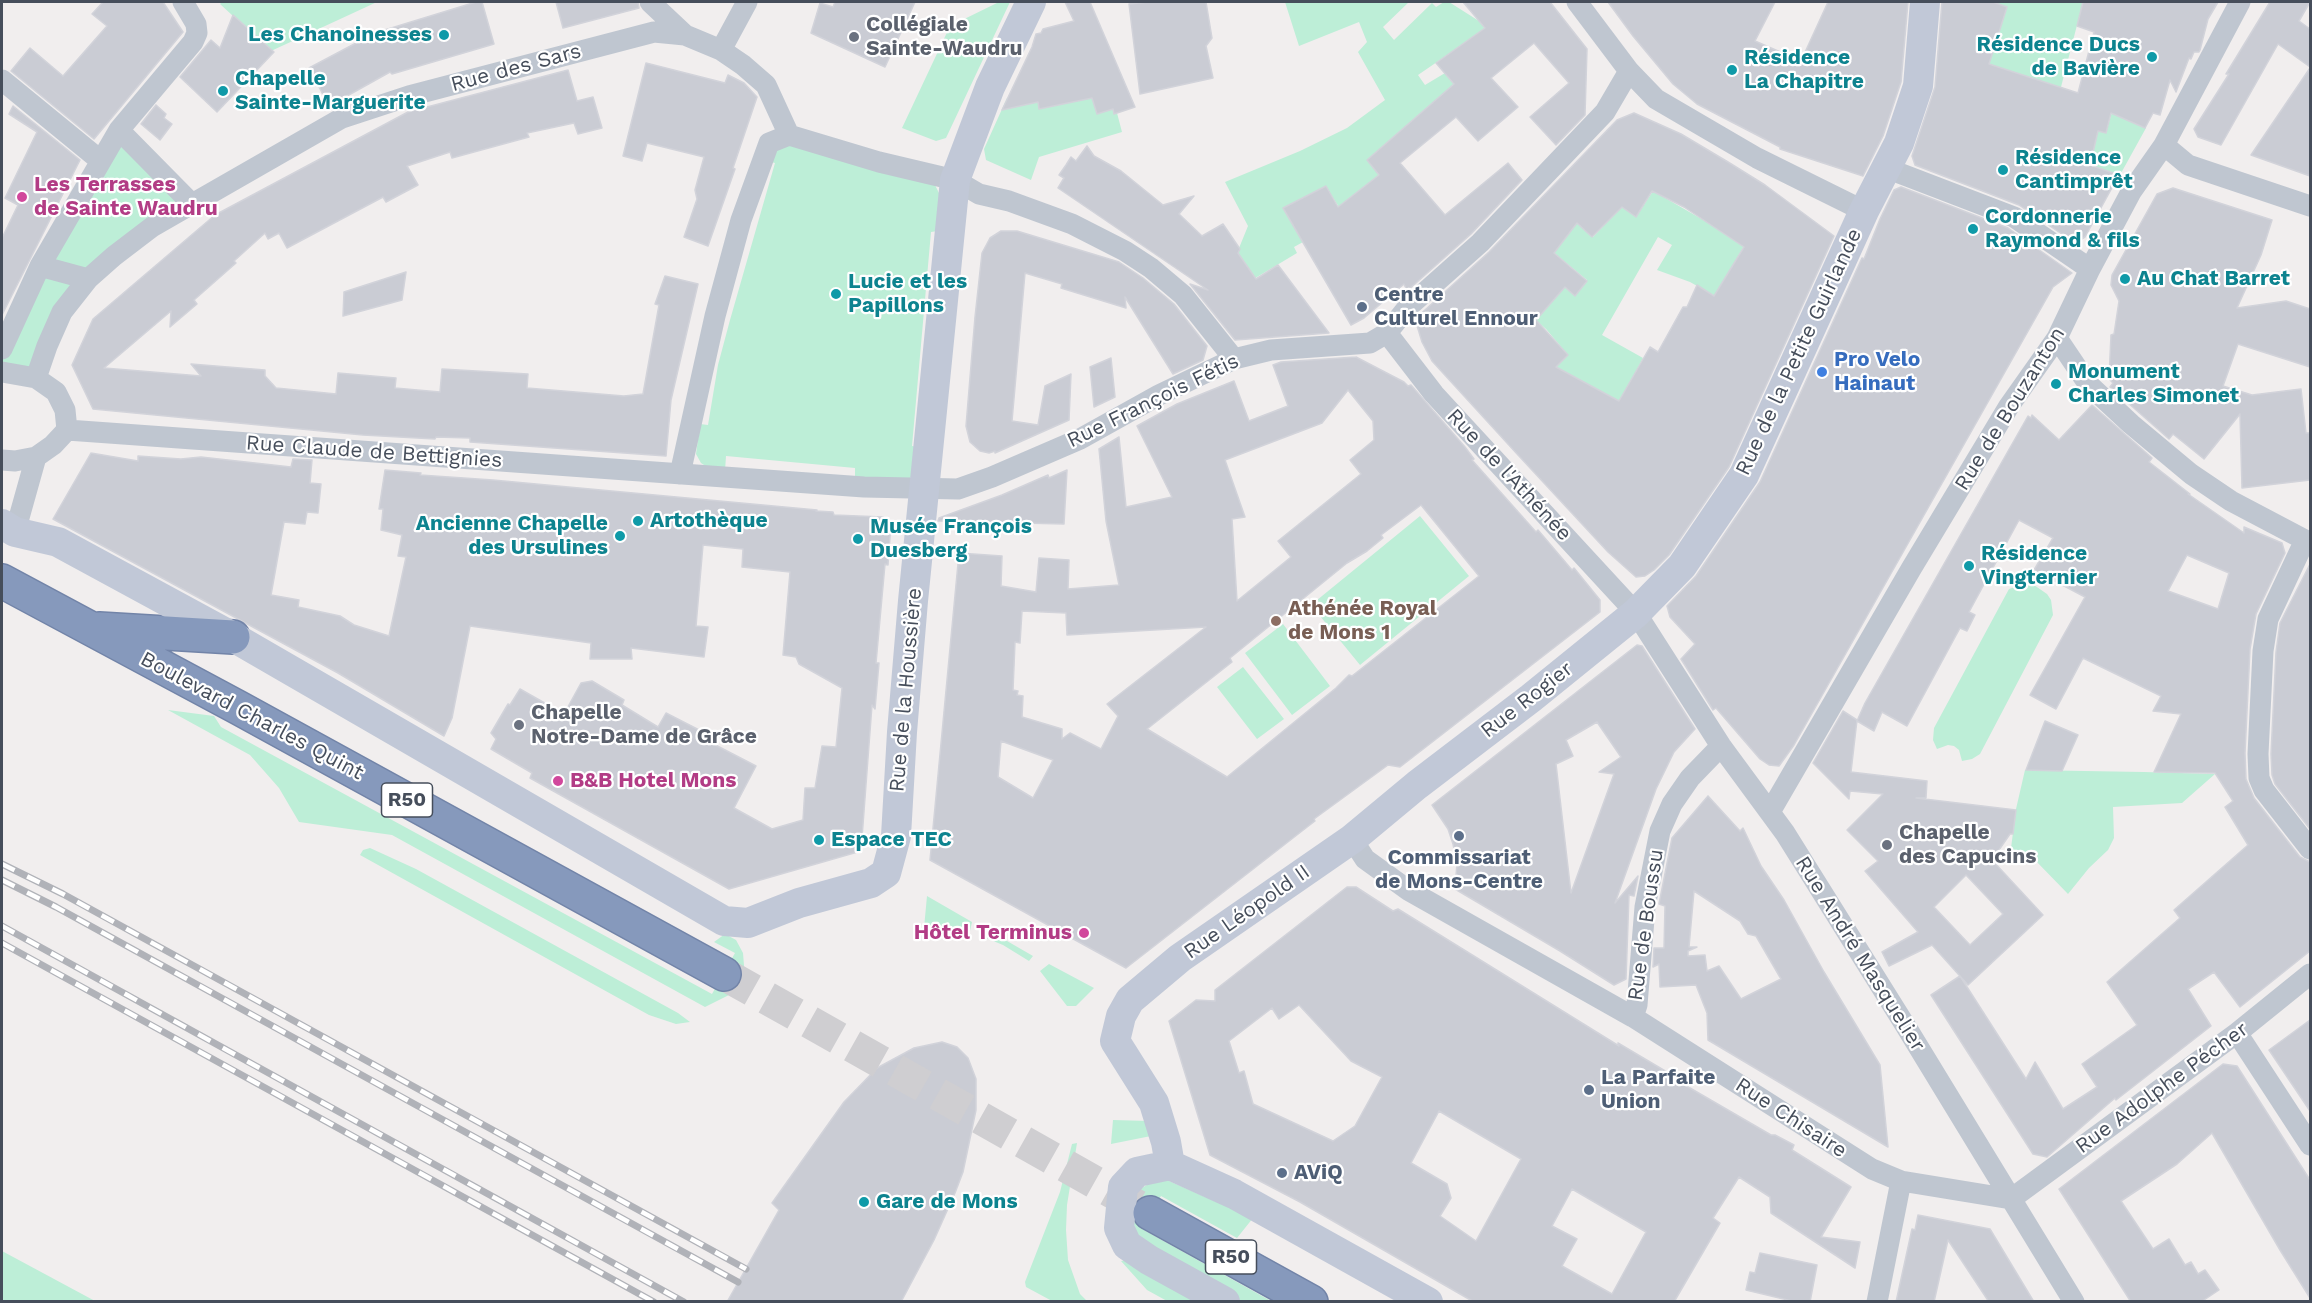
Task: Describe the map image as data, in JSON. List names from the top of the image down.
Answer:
{
  "streets": {
    "highway": ["Boulevard Charles Quint", "R50"],
    "street": [
      "Rue des Sars",
      "Rue de la Petite Guirlande",
      "Rue François Fétis",
      "Rue de Bouzanton",
      "Rue Claude de Bettignies",
      "Rue de l'Athénée",
      "Rue de la Houssière",
      "Rue Rogier",
      "Rue Léopold II",
      "Rue de Boussu",
      "Rue André Masquelier",
      "Rue Adolphe Pécher",
      "Rue Chisaire"
    ]
  },
  "crossings": [
    ["Rue de la Petite Guirlande", "Rue de l'Athénée"],
    ["Rue de la Petite Guirlande", "Rue Rogier"],
    ["Rue de la Petite Guirlande", "Rue André Masquelier"],
    ["Rue François Fétis", "Rue Claude de Bettignies"],
    ["Rue François Fétis", "Rue de l'Athénée"],
    ["Rue François Fétis", "Rue de la Houssière"],
    ["Rue de Bouzanton", "Rue André Masquelier"],
    ["Rue de l'Athénée", "Rue Rogier"],
    ["Rue de l'Athénée", "Rue André Masquelier"],
    ["Rue Rogier", "Rue Léopold II"],
    ["Rue Rogier", "Rue André Masquelier"],
    ["Rue Rogier", "Rue Chisaire"],
    ["Rue Léopold II", "Rue Chisaire"],
    ["Rue de Boussu", "Rue André Masquelier"],
    ["Rue de Boussu", "Rue Chisaire"],
    ["Rue André Masquelier", "Rue Adolphe Pécher"],
    ["Rue André Masquelier", "Rue Chisaire"],
    ["Rue Adolphe Pécher", "Rue Chisaire"]
  ],
  "places": [
    "Les Chanoinesses",
    "Collégiale Sainte-Waudru",
    "Résidence Ducs de Bavière",
    "Résidence La Chapitre",
    "Chapelle Sainte-Marguerite",
    "Résidence Cantimprêt",
    "Les Terrasses de Sainte Waudru",
    "Cordonnerie Raymond & fils",
    "Au Chat Barret",
    "Lucie et les Papillons",
    "Centre Culturel Ennour",
    "Pro Velo Hainaut",
    "Monument Charles Simonet",
    "Artothèque",
    "Ancienne Chapelle des Ursulines",
    "Musée François Duesberg",
    "Résidence Vingternier",
    "Athénée Royal de Mons 1",
    "Chapelle Notre-Dame de Grâce",
    "B&B Hotel Mons",
    "Commissariat de Mons-Centre",
    "Espace TEC",
    "Chapelle des Capucins",
    "Hôtel Terminus",
    "La Parfaite Union",
    "AViQ",
    "Gare de Mons"
  ]
}
